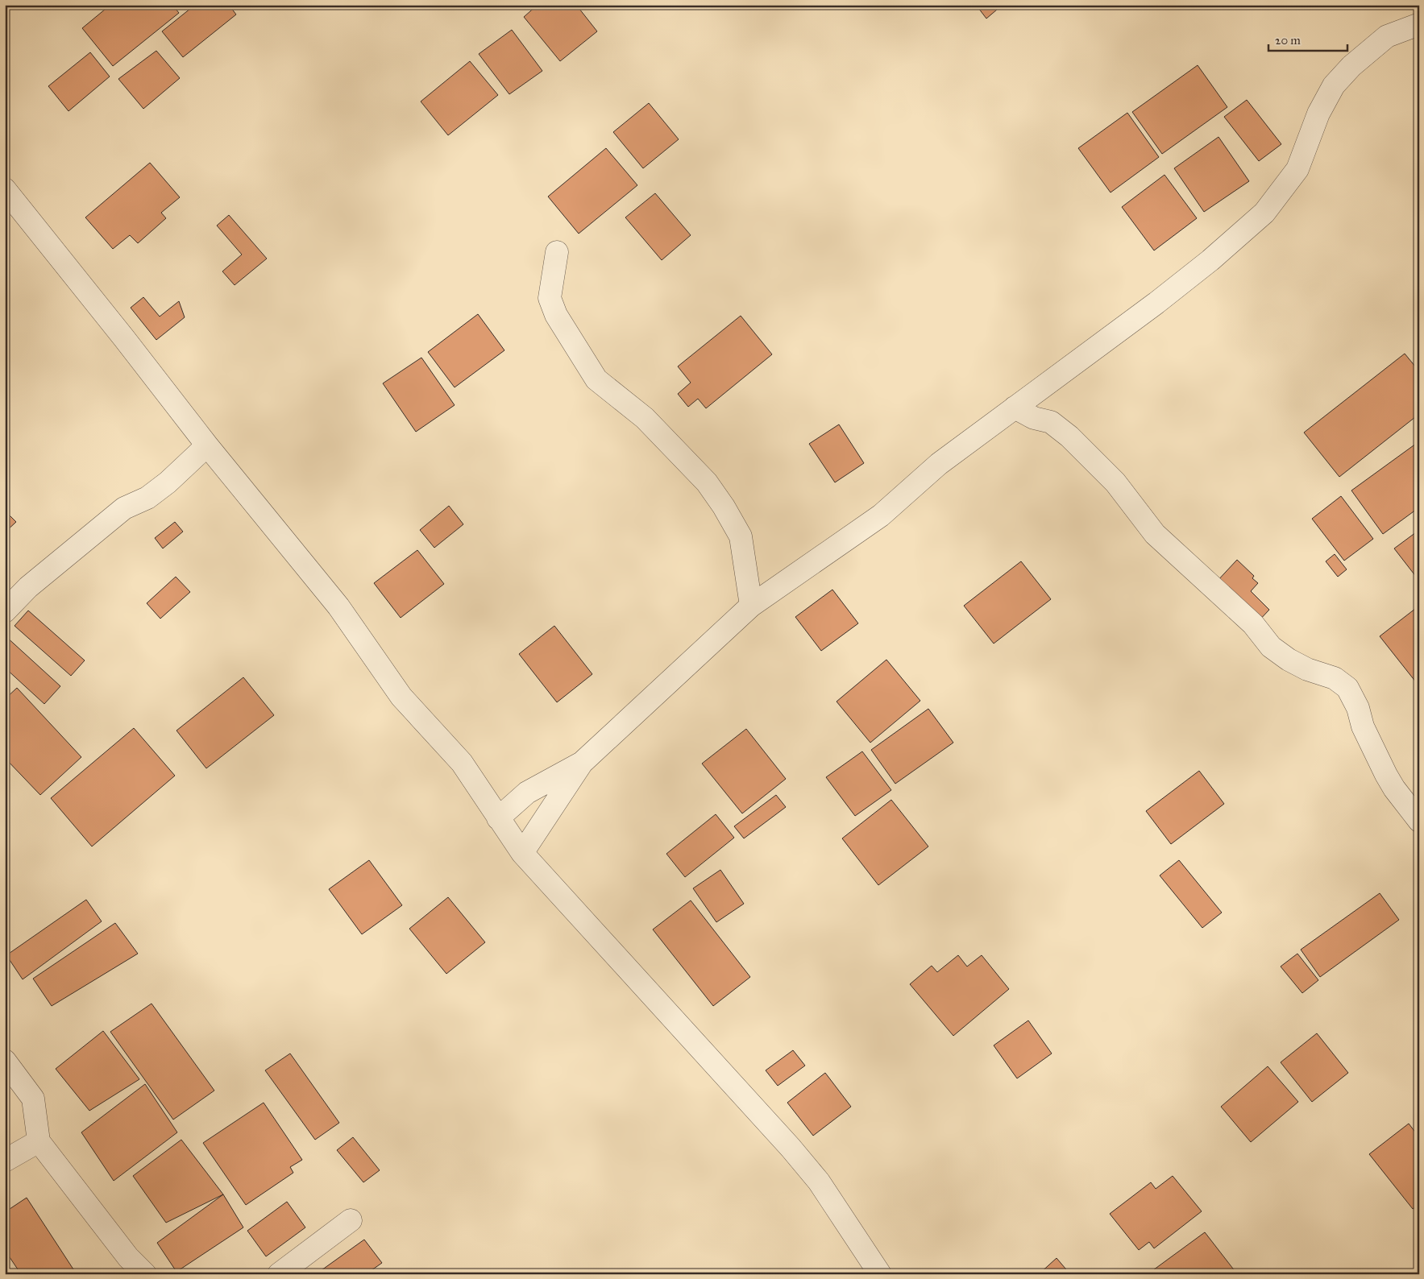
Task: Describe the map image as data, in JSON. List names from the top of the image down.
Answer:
{
  "scale_bar": "20 m"
}
